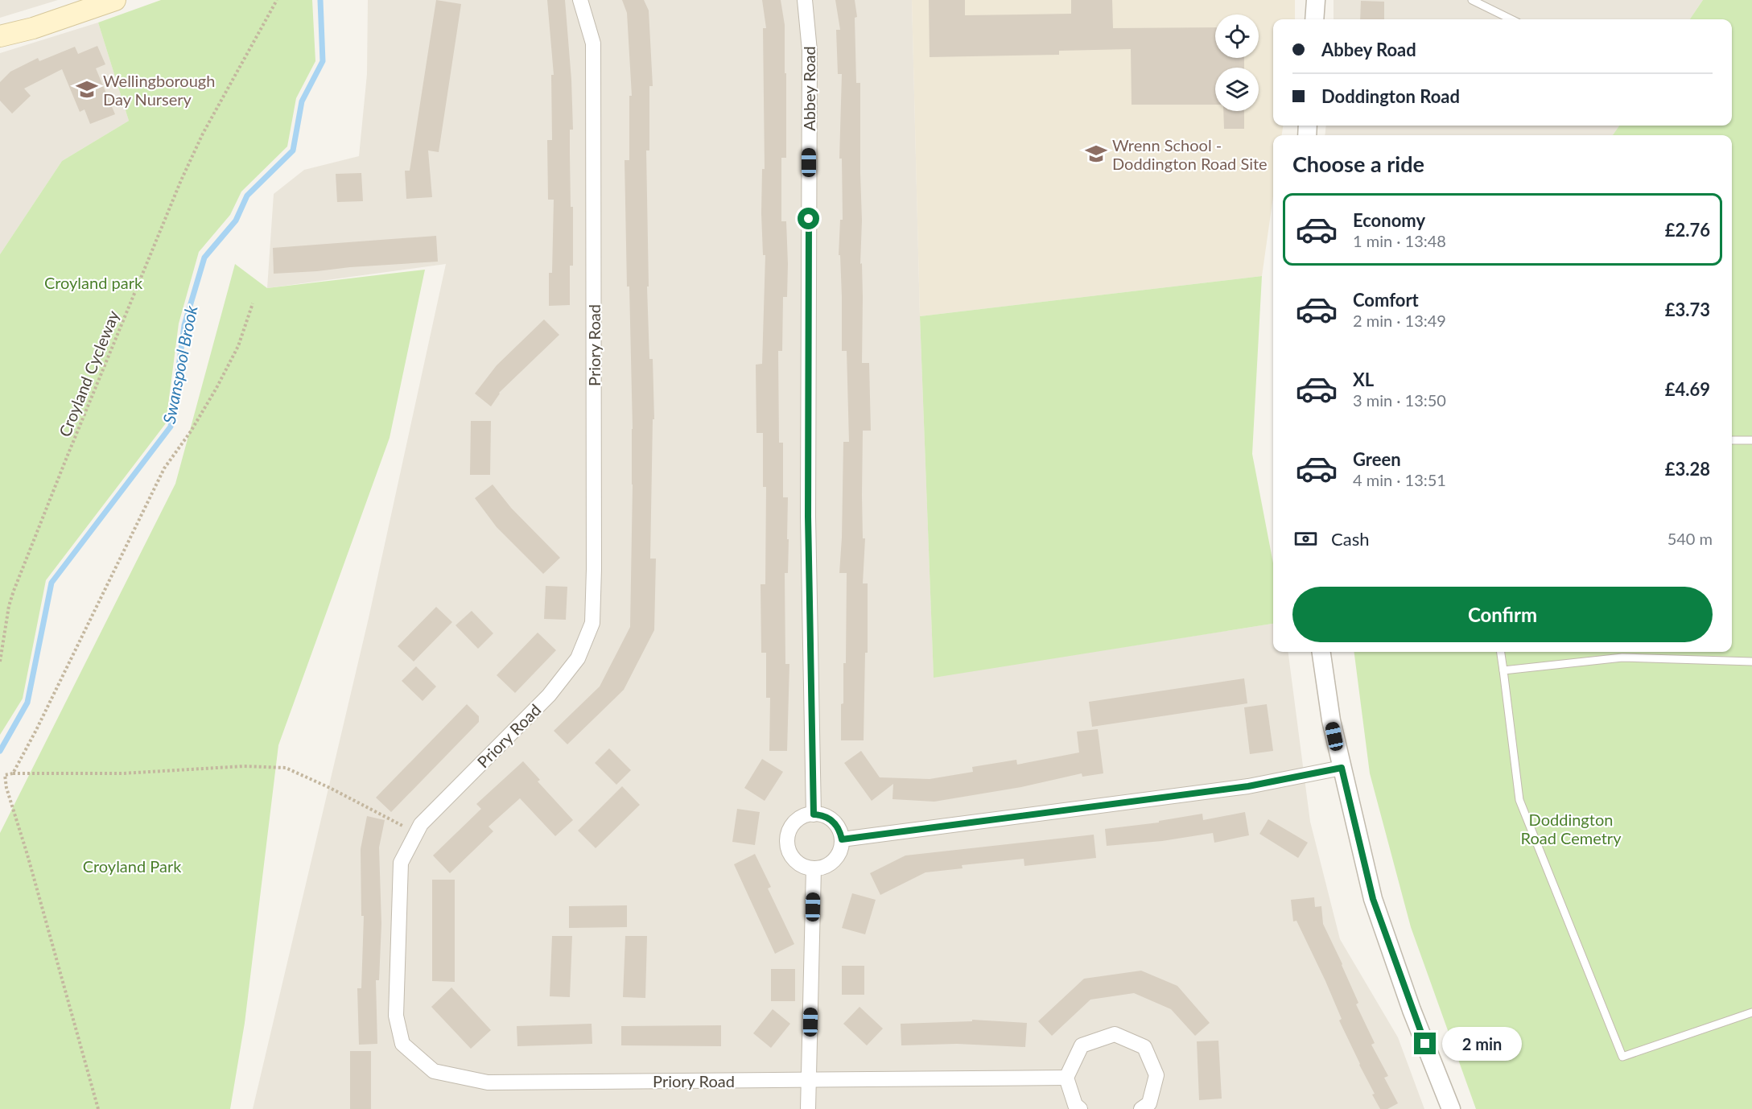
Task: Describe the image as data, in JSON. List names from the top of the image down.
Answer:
{
  "streets": {
    "street": ["Abbey Road", "Priory Road"],
    "path": ["Croyland Cycleway"]
  },
  "water": ["Swanspool Brook"],
  "parks": ["Croyland park", "Doddington Road Cemetry", "Croyland Park"],
  "places": {
    "school or university": ["Wellingborough Day Nursery", "Wrenn School - Doddington Road Site"]
  },
  "page": {
    "banner": ["Abbey Road", "Doddington Road"],
    "heading": "Choose a ride",
    "list": [
      {
        "name": "Economy",
        "note": "1 min · 13:48",
        "value": "£2.76"
      },
      {
        "name": "Comfort",
        "note": "2 min · 13:49",
        "value": "£3.73"
      },
      {
        "name": "XL",
        "note": "3 min · 13:50",
        "value": "£4.69"
      },
      {
        "name": "Green",
        "note": "4 min · 13:51",
        "value": "£3.28"
      }
    ],
    "pay": ["Cash", "540 m"],
    "buttons": "Confirm",
    "bubble": "2 min"
  }
}
